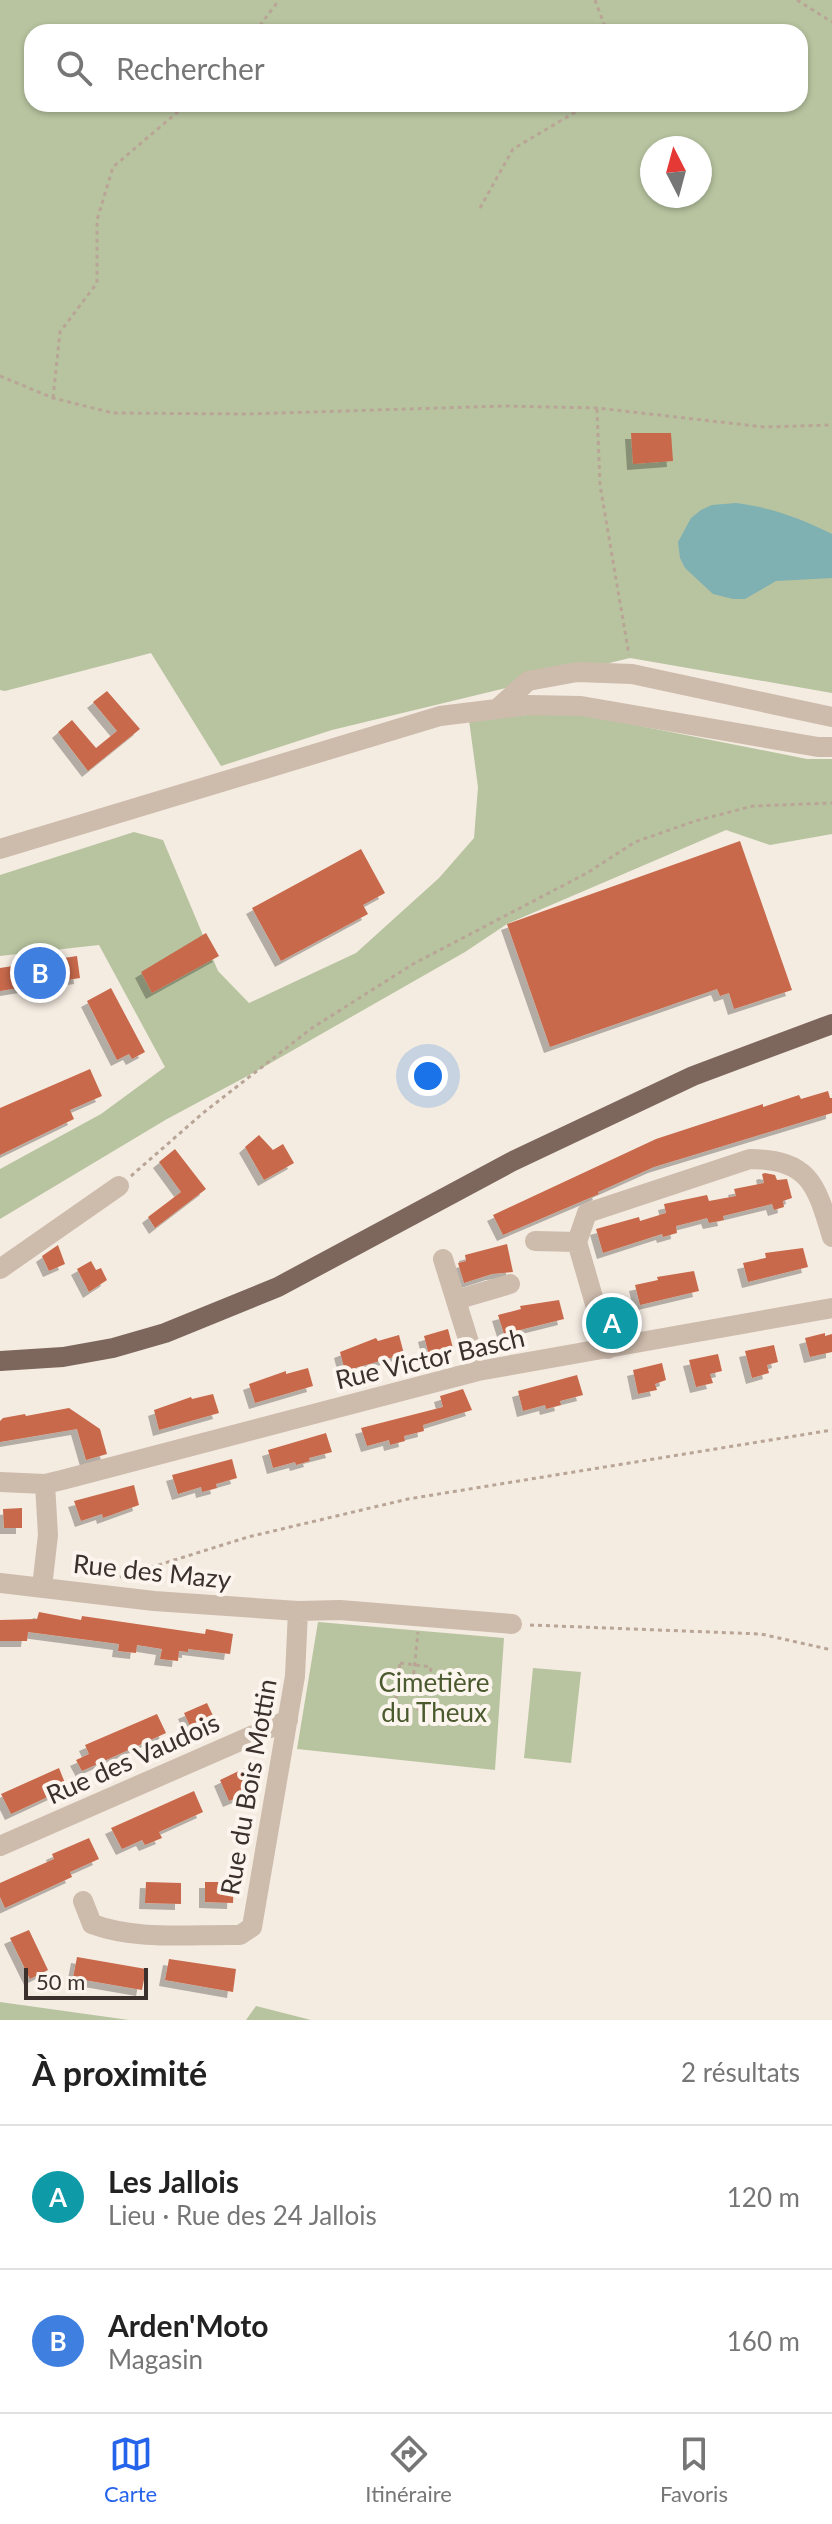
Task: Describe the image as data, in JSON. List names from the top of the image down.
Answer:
{
  "streets": {
    "street": [
      "Rue Victor Basch",
      "Rue des Mazy",
      "Rue des Vaudois",
      "Rue du Bois Mottin"
    ]
  },
  "crossings": [
    ["Rue des Mazy", "Rue du Bois Mottin"],
    ["Rue des Vaudois", "Rue du Bois Mottin"]
  ],
  "parks": ["Cimetière du Theux"],
  "scale_bar": "50 m",
  "north": "top",
  "page": {
    "search": "Rechercher",
    "pins": ["B", "A"],
    "scale": "50 m",
    "heading": ["À proximité", "2 résultats"],
    "list": [
      {
        "mark": "A",
        "name": "Les Jallois",
        "note": "Lieu · Rue des 24 Jallois",
        "value": "120 m"
      },
      {
        "mark": "B",
        "name": "Arden'Moto",
        "note": "Magasin",
        "value": "160 m"
      }
    ],
    "nav": ["Carte", "Itinéraire", "Favoris"]
  }
}
